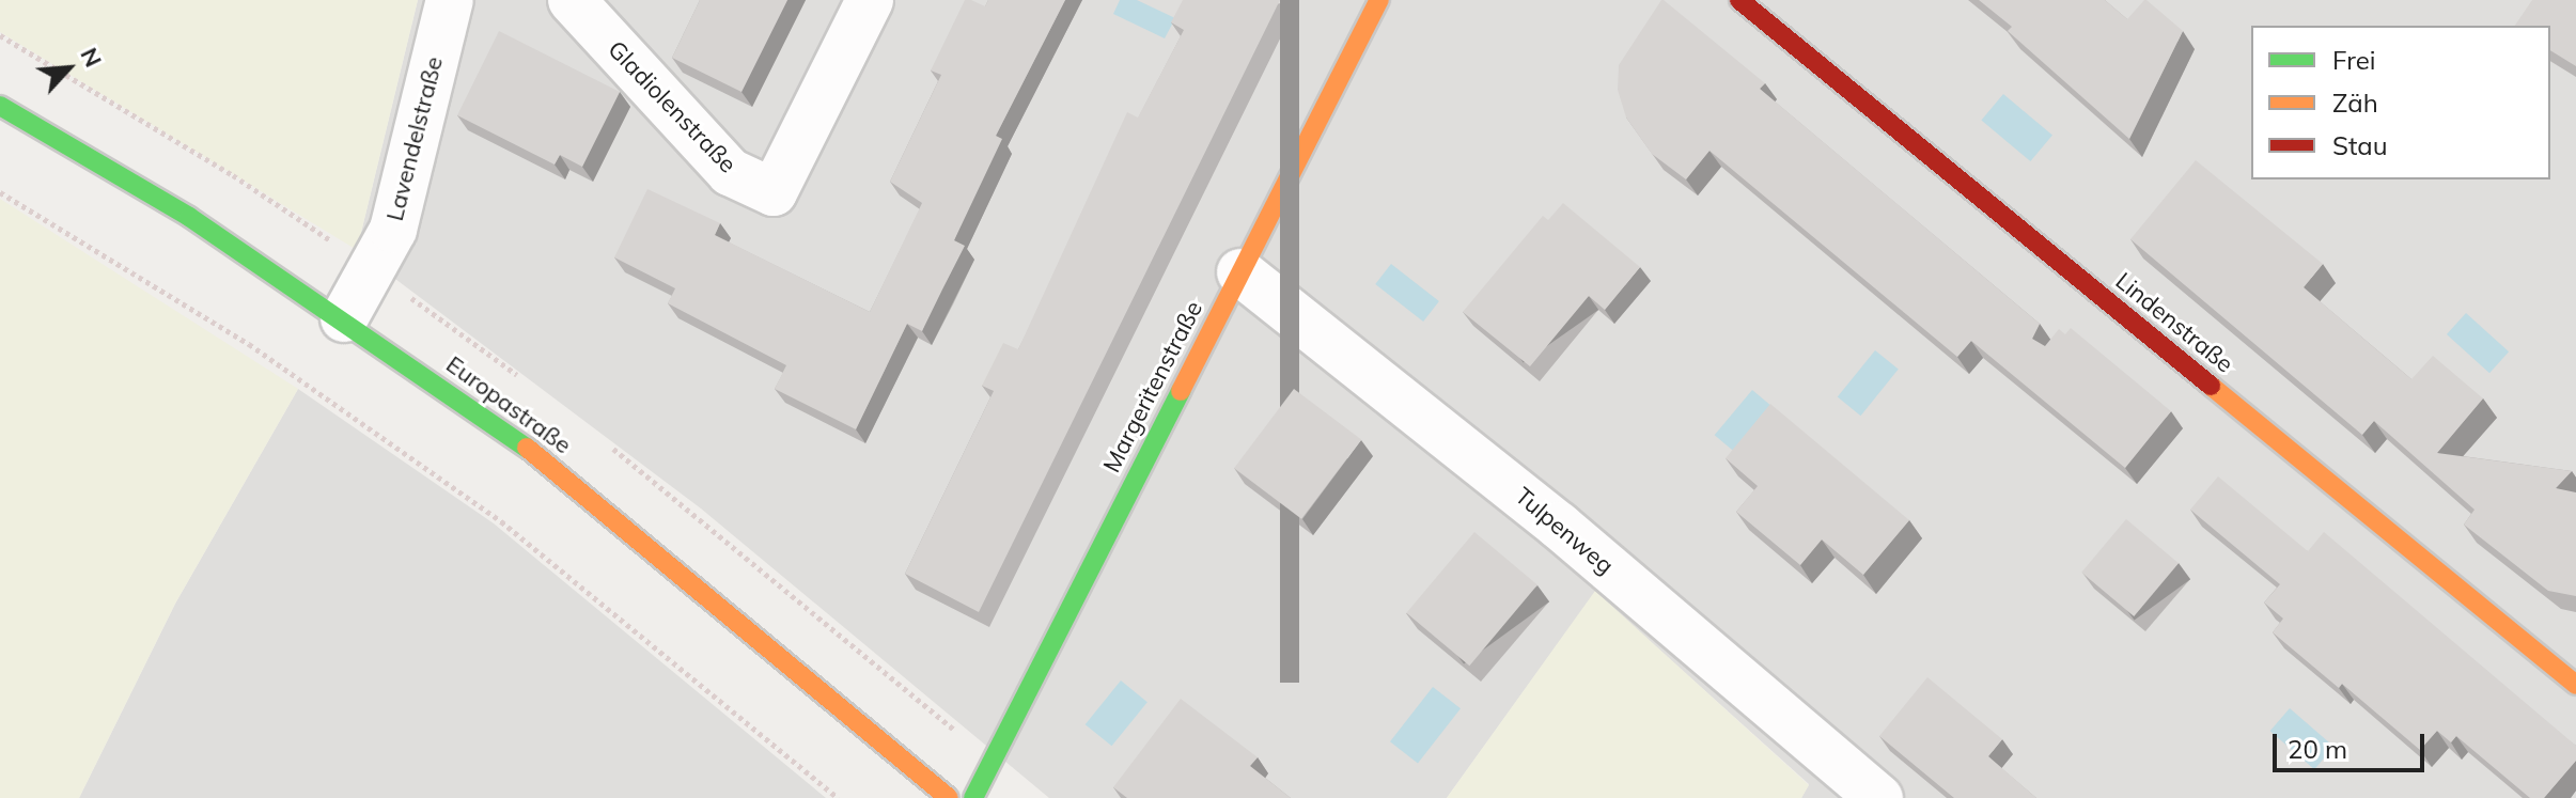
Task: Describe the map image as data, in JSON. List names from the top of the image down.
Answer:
{
  "streets": {
    "street": [
      "Gladiolenstraße",
      "Lavendelstraße",
      "Lindenstraße",
      "Margeritenstraße",
      "Europastraße",
      "Tulpenweg"
    ]
  },
  "crossings": [
    ["Lavendelstraße", "Europastraße"],
    ["Margeritenstraße", "Tulpenweg"]
  ],
  "legend": ["Frei", "Zäh", "Stau"],
  "scale_bar": "20 m",
  "north": "top right"
}
